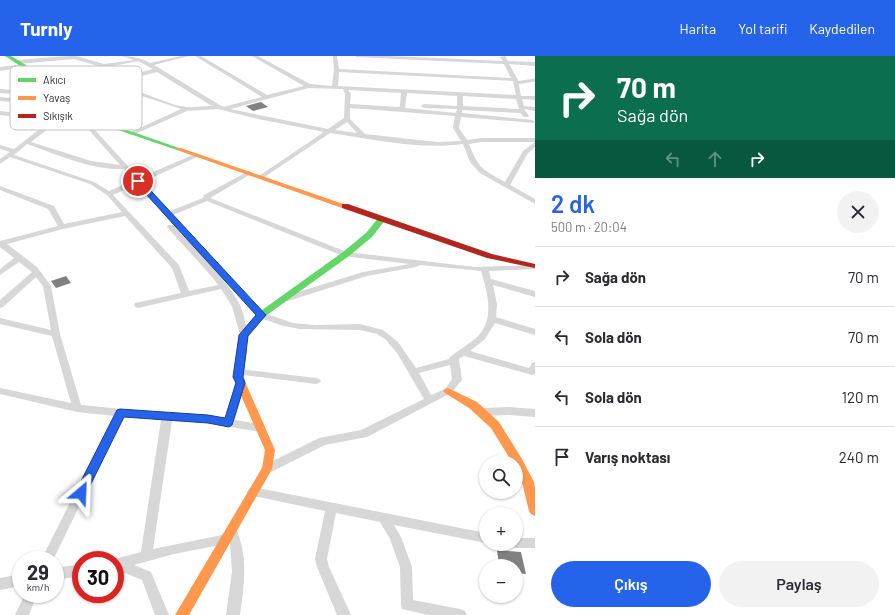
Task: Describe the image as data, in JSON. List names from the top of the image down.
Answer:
{
  "legend": ["Akıcı", "Yavaş", "Sıkışık"],
  "page": {
    "header": "Turnly",
    "nav": ["Harita", "Yol tarifi", "Kaydedilen"],
    "turn": ["70 m", "Sağa dön"],
    "heading": ["2 dk", "500 m · 20:04"],
    "list": [
      {
        "name": "Sağa dön",
        "value": "70 m"
      },
      {
        "name": "Sola dön",
        "value": "70 m"
      },
      {
        "name": "Sola dön",
        "value": "120 m"
      },
      {
        "name": "Varış noktası",
        "value": "240 m"
      }
    ],
    "map_buttons": ["+", "−"],
    "speed": "29 km/h",
    "limit": "30",
    "buttons": ["Çıkış", "Paylaş"]
  }
}
